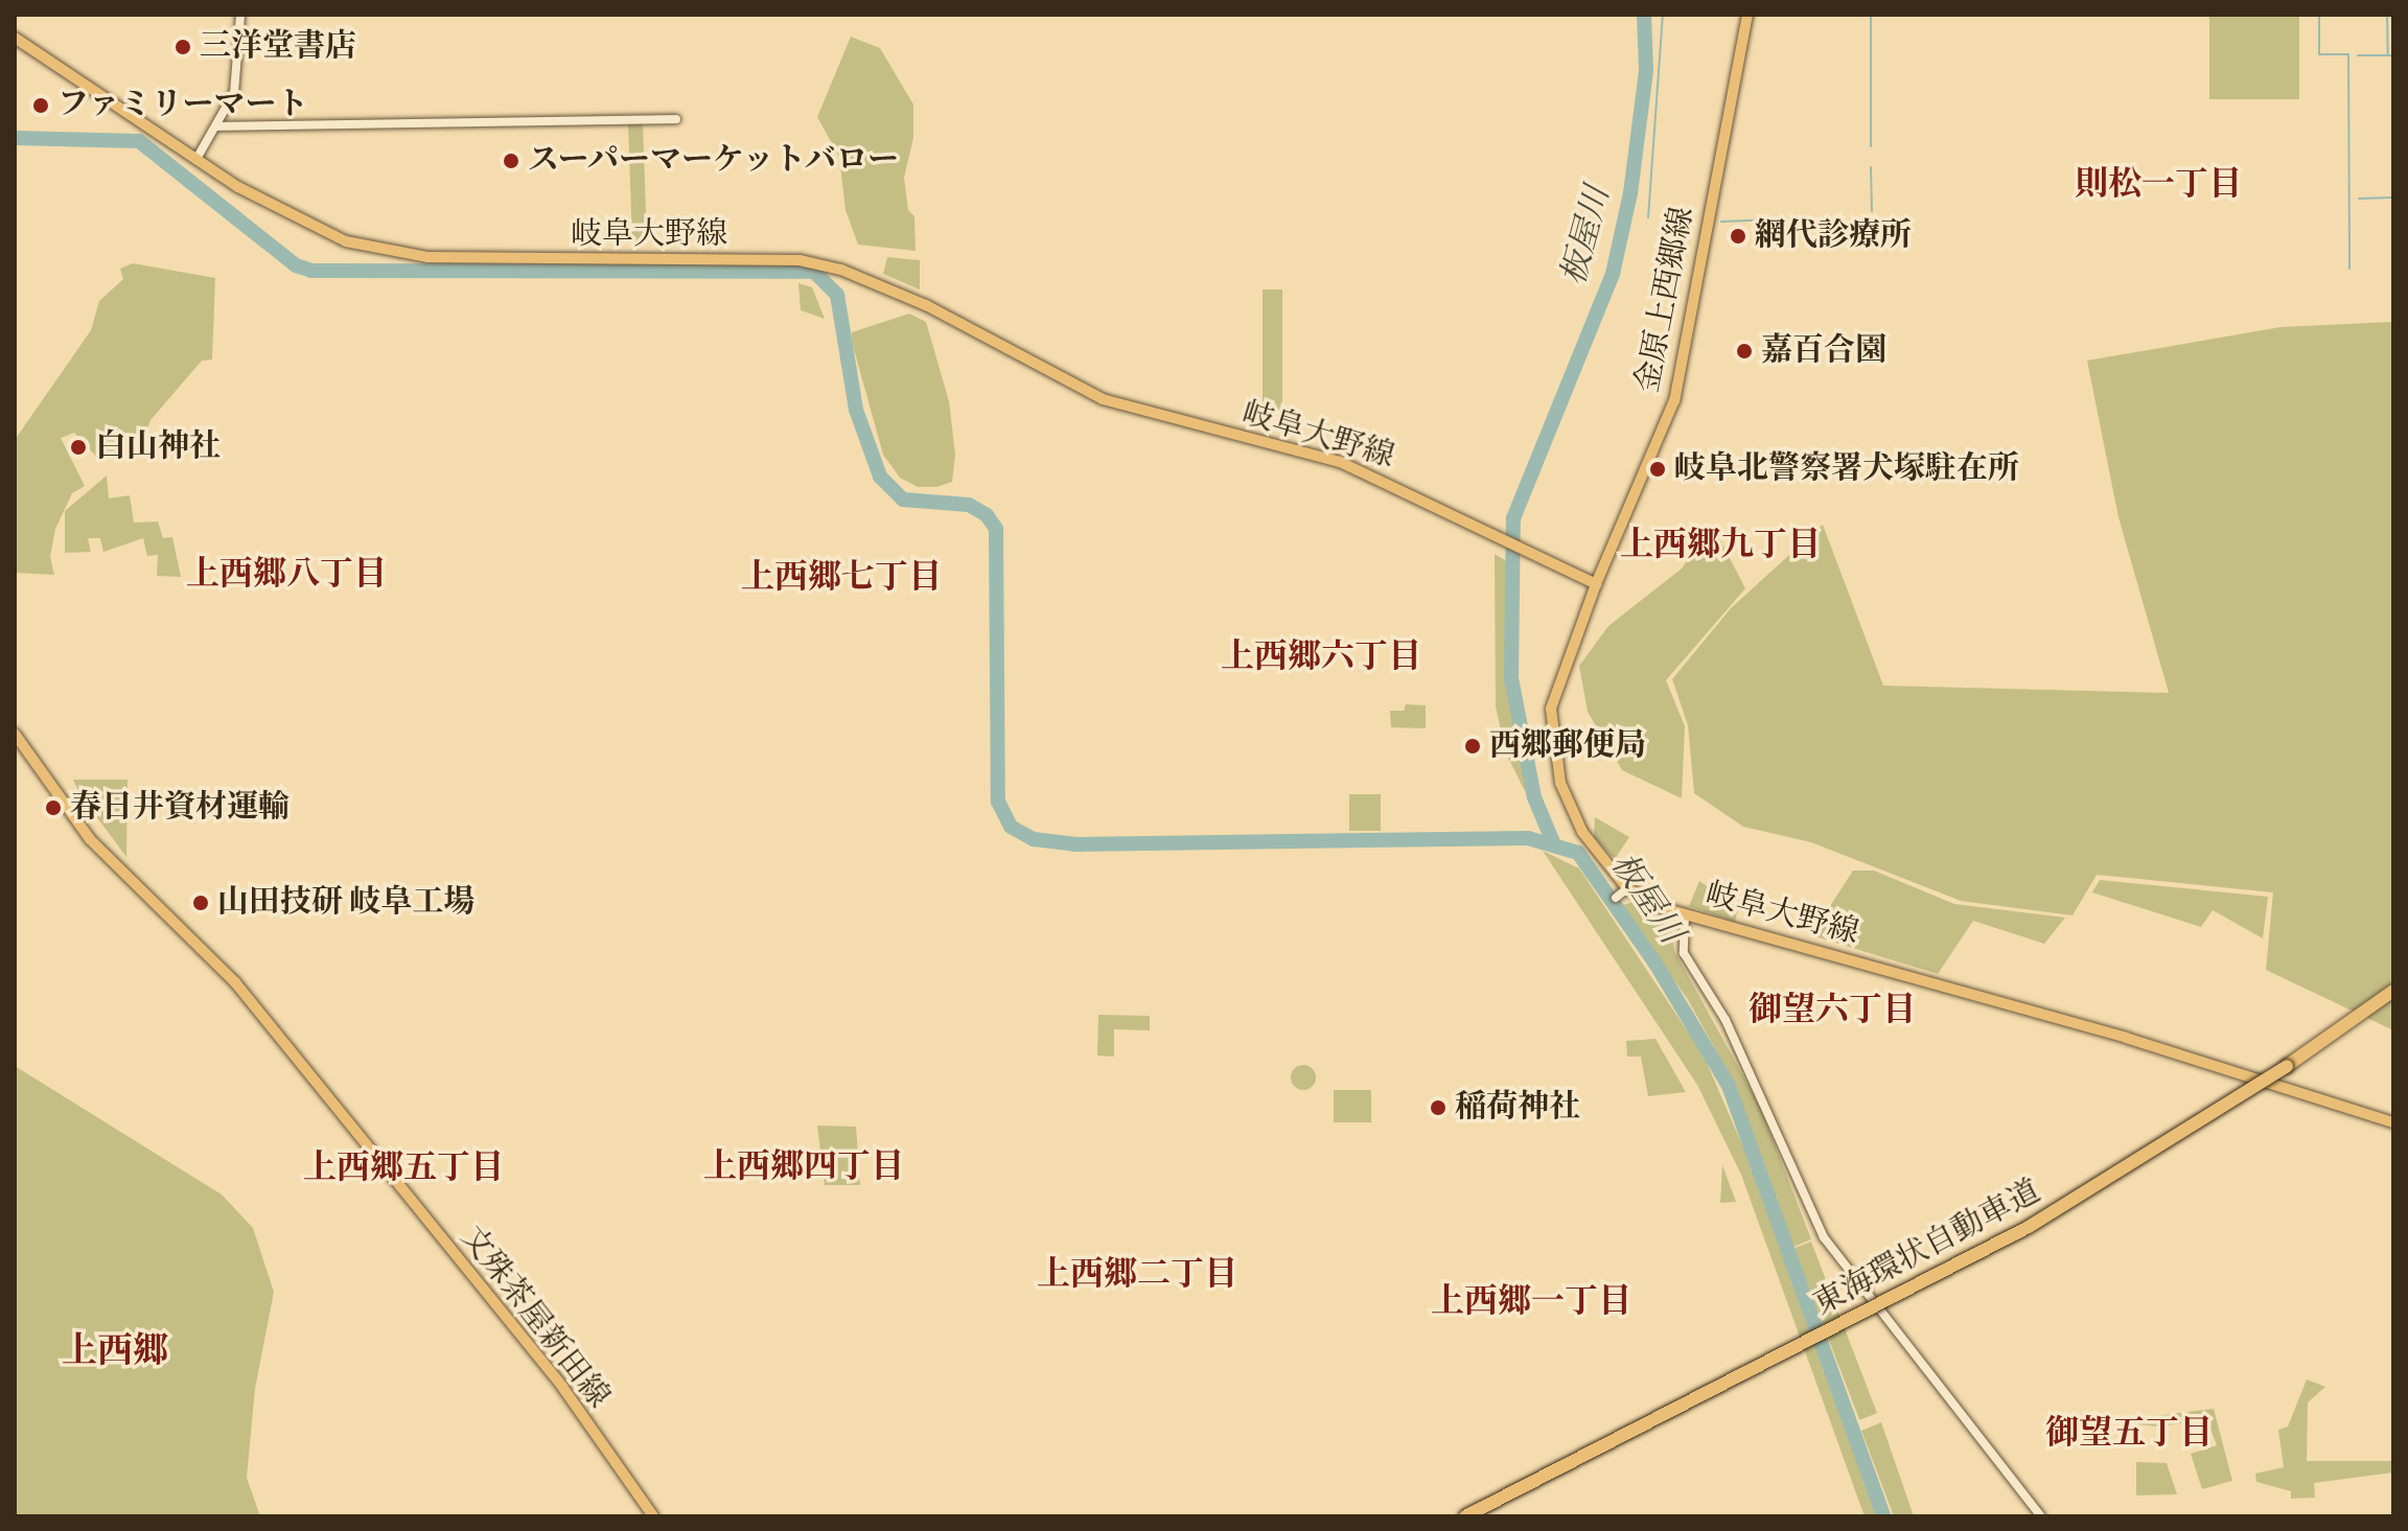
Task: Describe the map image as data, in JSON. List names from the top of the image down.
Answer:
{
  "streets": {
    "highway": ["東海環状自動車道"],
    "main road": ["岐阜大野線", "金原上西郷線", "文殊茶屋新田線"]
  },
  "crossings": [
    ["岐阜大野線", "金原上西郷線"]
  ],
  "districts": [
    "則松一丁目",
    "上西郷九丁目",
    "上西郷八丁目",
    "上西郷七丁目",
    "上西郷六丁目",
    "御望六丁目",
    "上西郷四丁目",
    "上西郷五丁目",
    "上西郷二丁目",
    "上西郷一丁目",
    "上西郷",
    "御望五丁目"
  ],
  "water": ["板屋川"],
  "places": [
    "三洋堂書店",
    "ファミリーマート",
    "スーパーマーケットバロー",
    "網代診療所",
    "嘉百合園",
    "白山神社",
    "岐阜北警察署犬塚駐在所",
    "西郷郵便局",
    "春日井資材運輸",
    "山田技研 岐阜工場",
    "稲荷神社"
  ]
}
